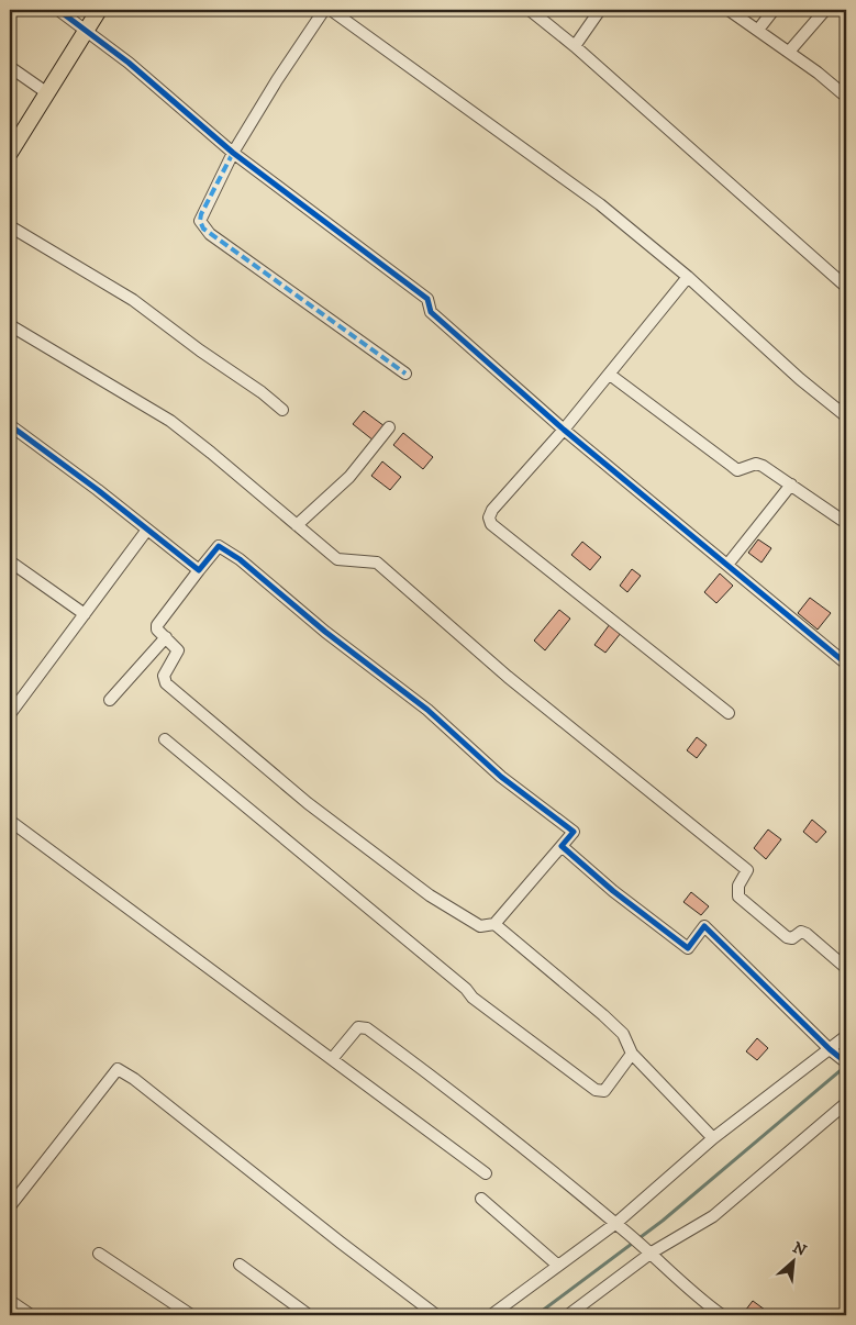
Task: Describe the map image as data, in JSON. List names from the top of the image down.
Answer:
{
  "north": "top right"
}
